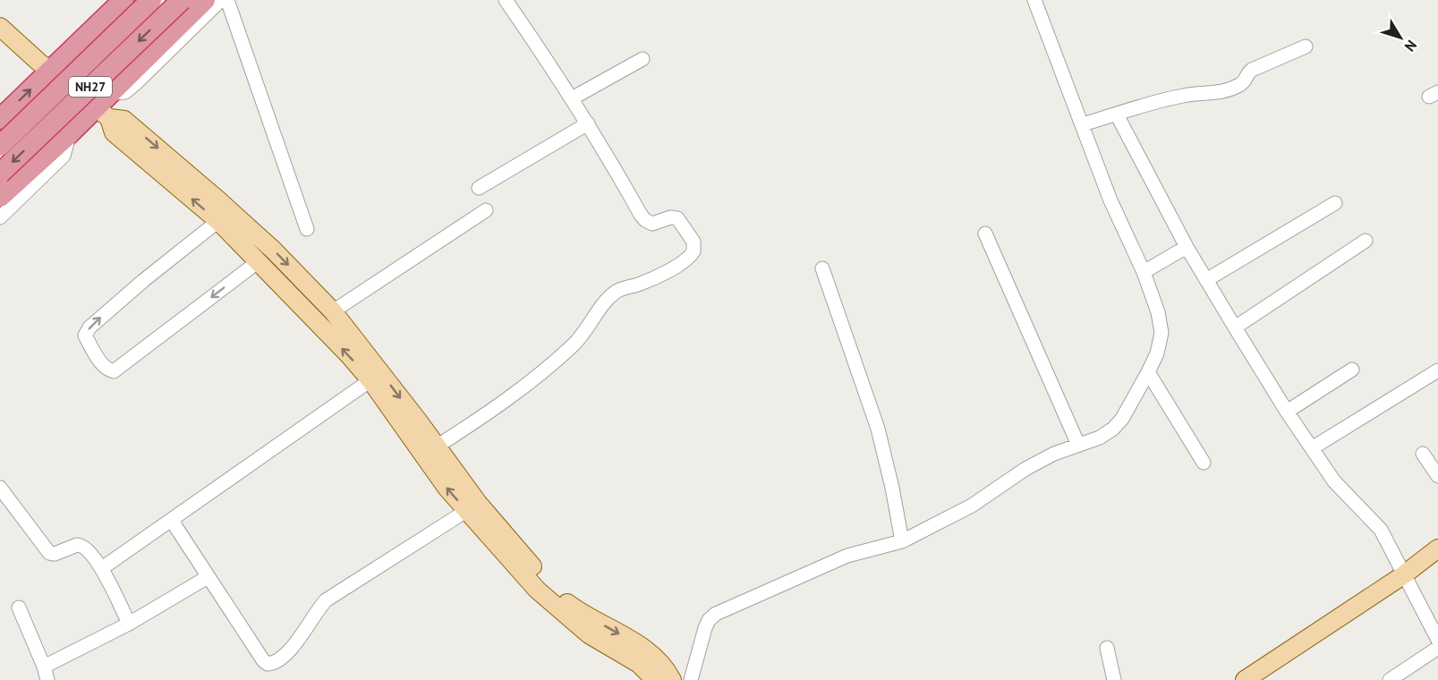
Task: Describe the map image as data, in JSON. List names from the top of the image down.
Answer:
{
  "streets": {
    "highway": ["NH27"]
  },
  "north": "bottom right"
}
